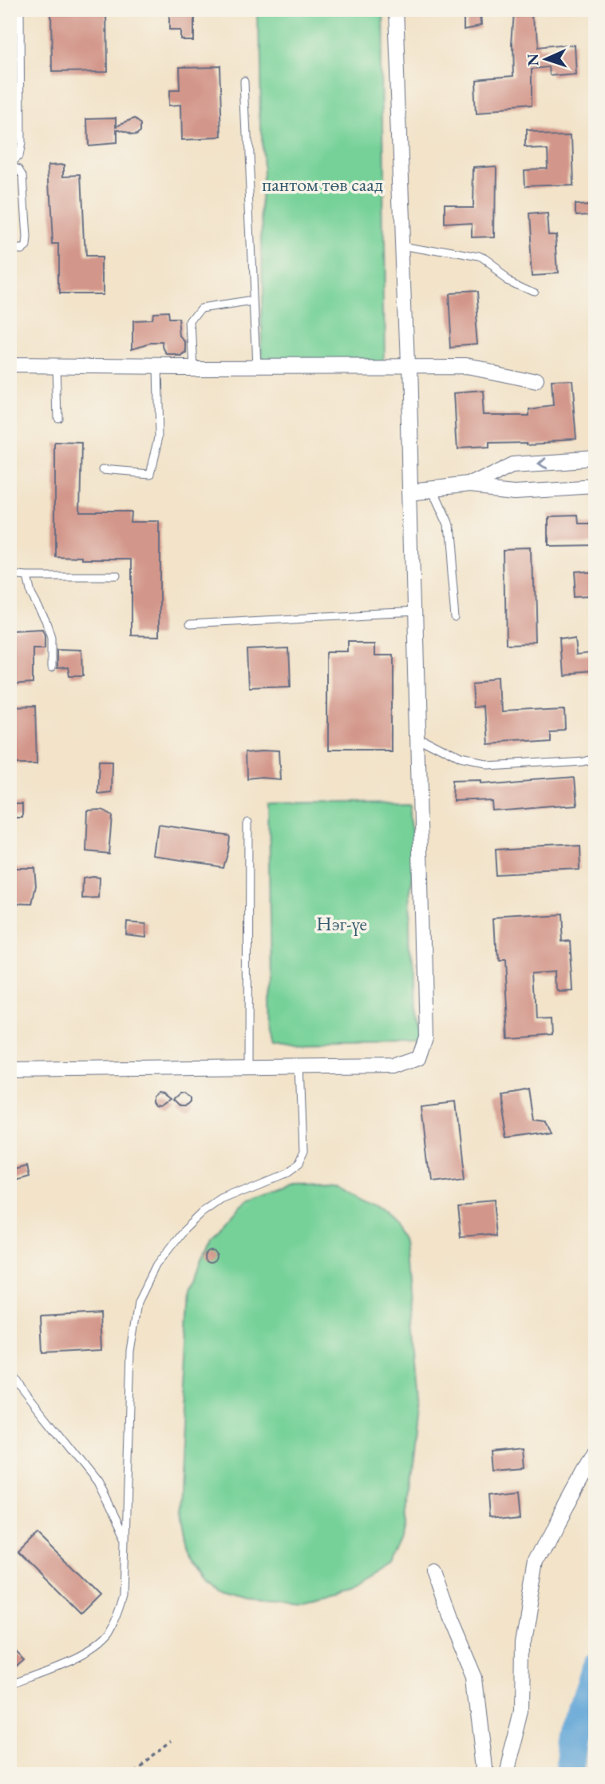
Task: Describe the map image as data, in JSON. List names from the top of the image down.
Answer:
{
  "parks": ["пантом төв саад", "Нэг-үе"],
  "north": "left"
}
